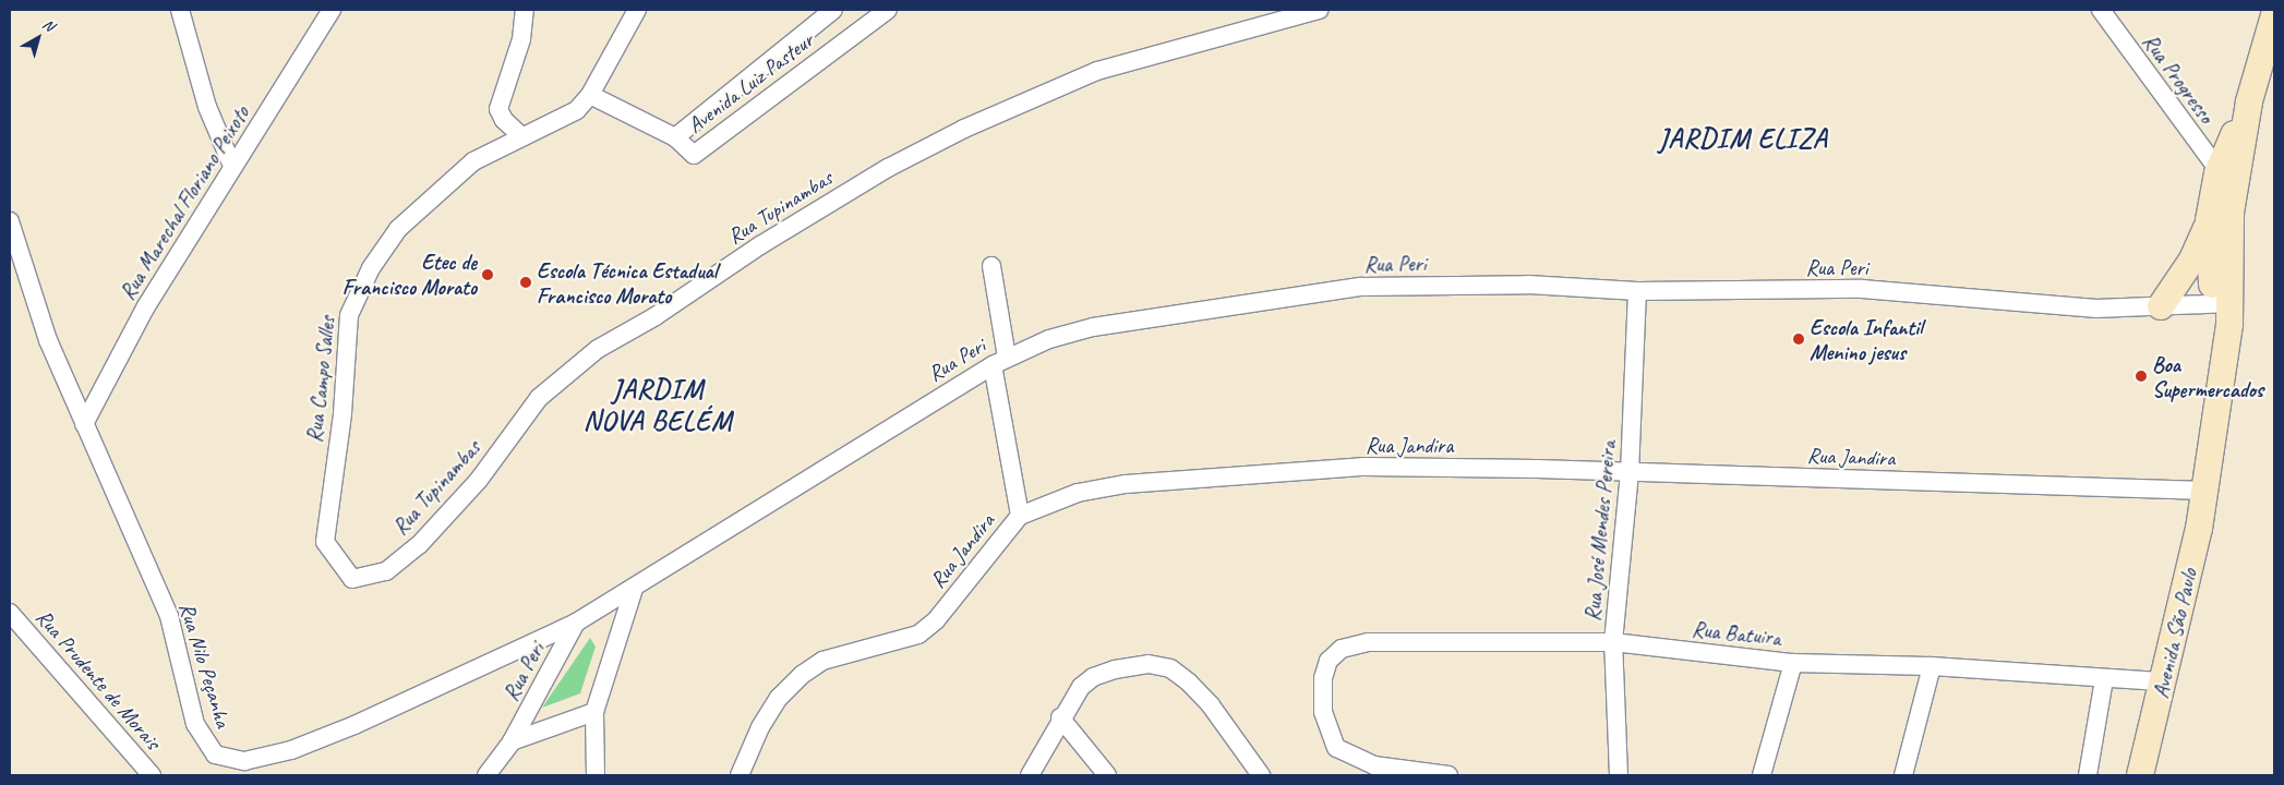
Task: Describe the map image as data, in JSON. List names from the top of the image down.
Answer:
{
  "streets": {
    "main road": ["Avenida São Paulo"],
    "street": [
      "Rua Progresso",
      "Avenida Luiz Pasteur",
      "Rua Marechal Floriano Peixoto",
      "Rua Tupinambas",
      "Rua Peri",
      "Rua Campo Salles",
      "Rua Jandira",
      "Rua José Mendes Pereira",
      "Rua Batuira",
      "Rua Nilo Peçanha",
      "Rua Prudente de Morais"
    ]
  },
  "crossings": [
    ["Rua Marechal Floriano Peixoto", "Rua Nilo Peçanha"],
    ["Rua Tupinambas", "Rua Campo Salles"],
    ["Rua Peri", "Rua José Mendes Pereira"],
    ["Rua Peri", "Avenida São Paulo"],
    ["Rua Peri", "Rua Nilo Peçanha"],
    ["Rua Jandira", "Rua José Mendes Pereira"],
    ["Rua Jandira", "Avenida São Paulo"],
    ["Rua José Mendes Pereira", "Rua Batuira"],
    ["Rua Batuira", "Avenida São Paulo"]
  ],
  "districts": ["JARDIM ELIZA", "JARDIM NOVA BELÉM"],
  "places": [
    "Etec de Francisco Morato",
    "Escola Técnica Estadual Francisco Morato",
    "Escola Infantil Menino jesus",
    "Boa Supermercados"
  ],
  "north": "top right"
}
